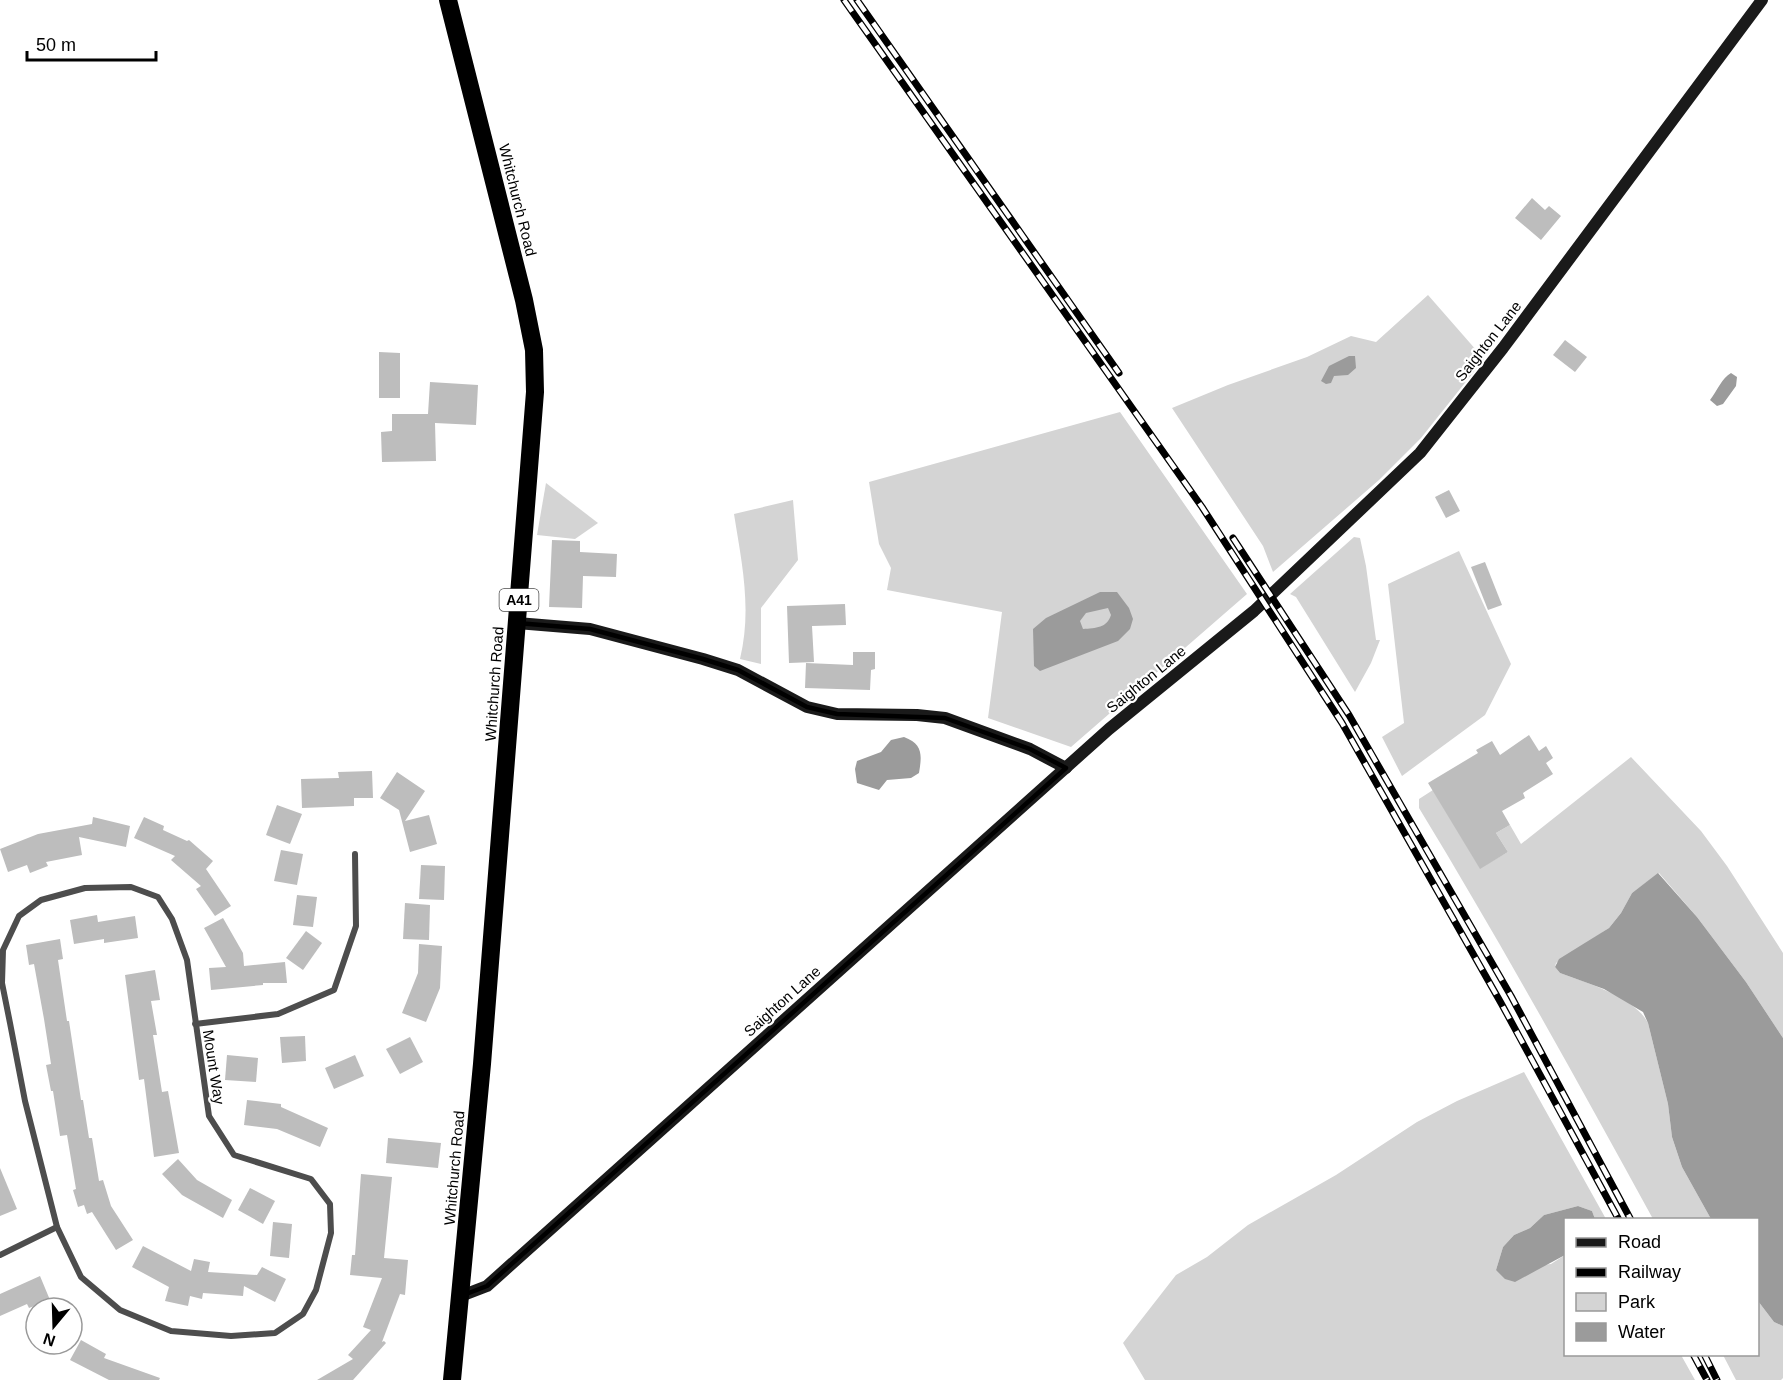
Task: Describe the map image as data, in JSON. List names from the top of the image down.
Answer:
{
  "streets": {
    "highway": ["Whitchurch Road", "A41"],
    "street": ["Saighton Lane", "Mount Way"]
  },
  "crossings": [
    ["Whitchurch Road", "Saighton Lane"]
  ],
  "legend": [
    "Road",
    "Railway",
    "Park",
    "Water"
  ],
  "scale_bar": "50 m",
  "north": "bottom"
}
